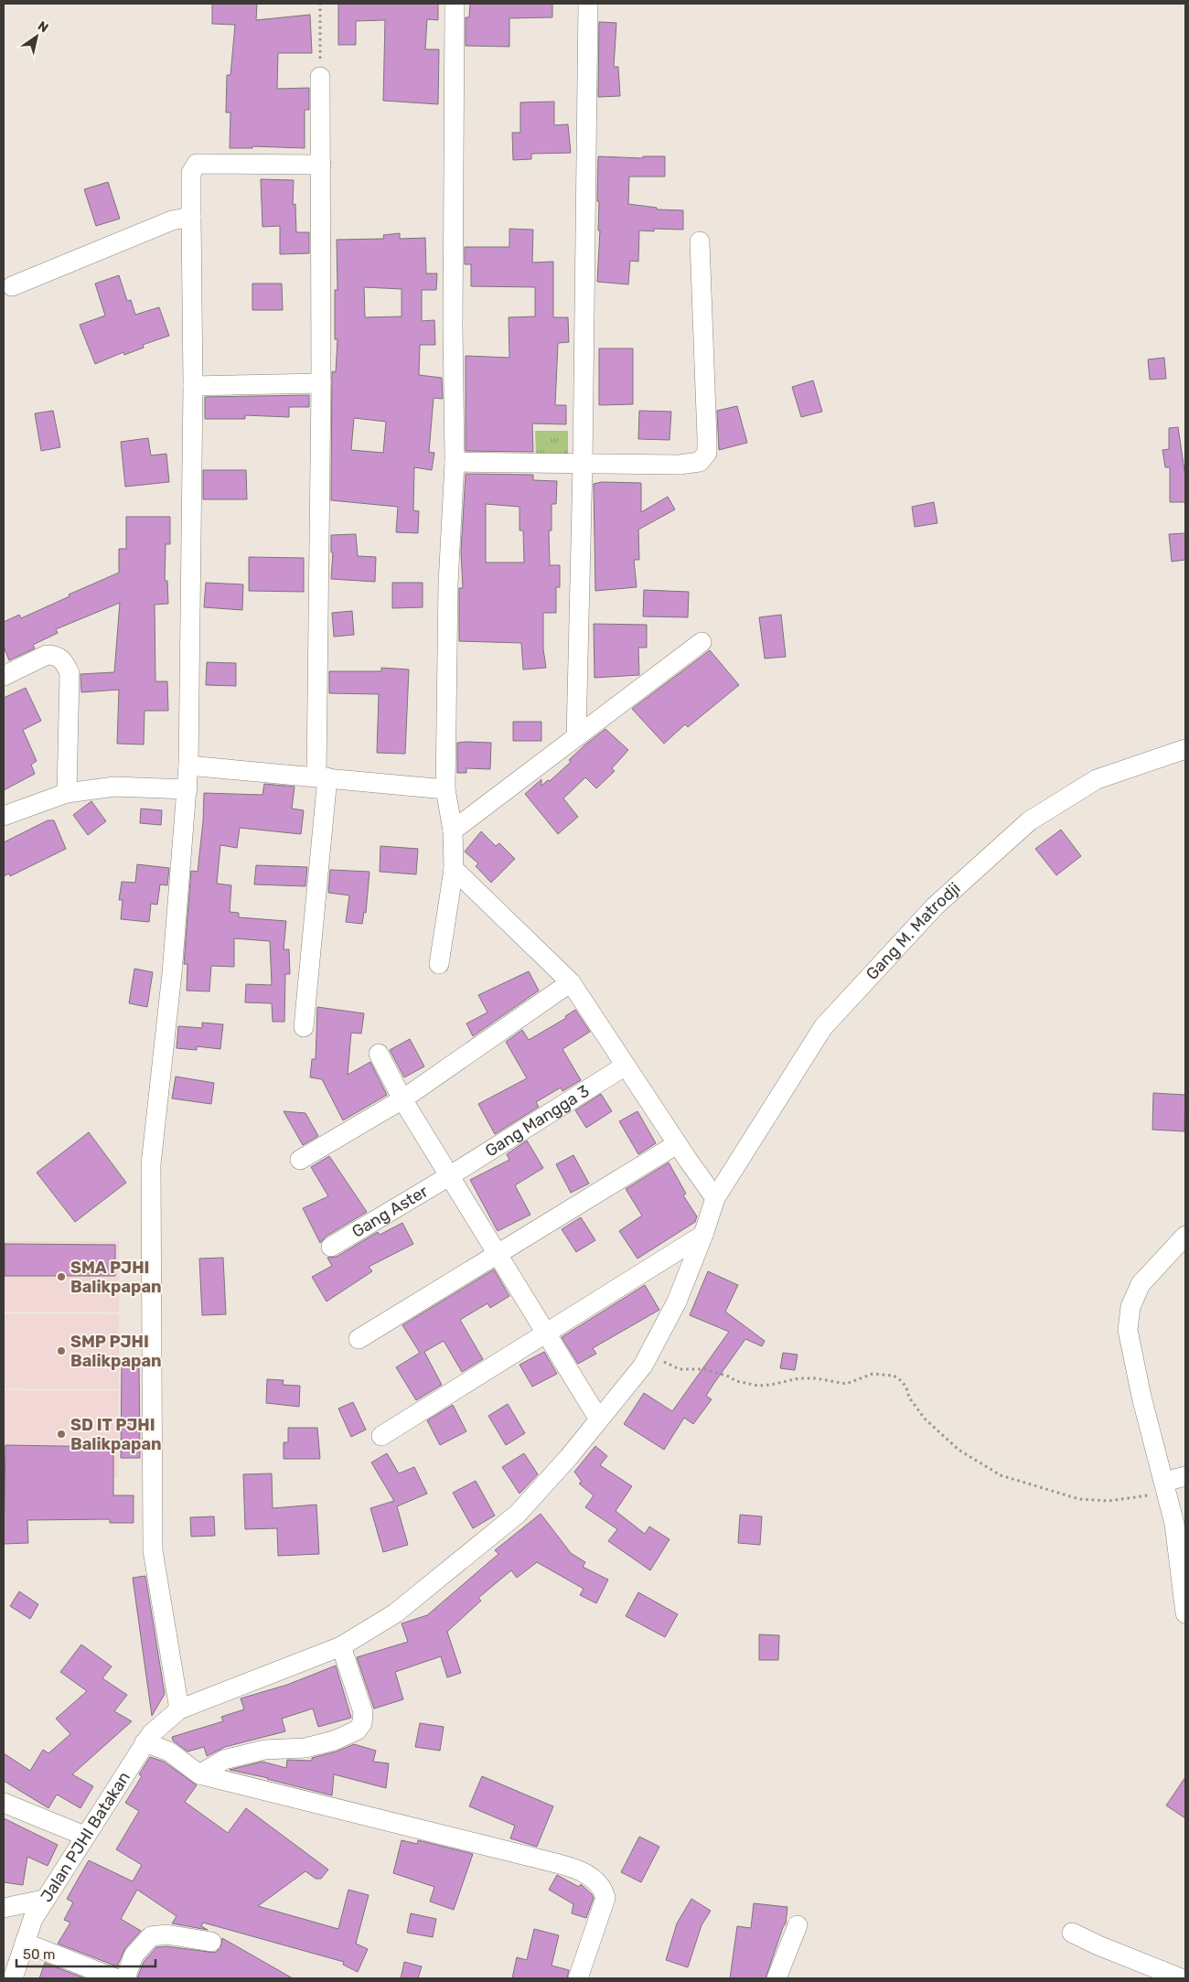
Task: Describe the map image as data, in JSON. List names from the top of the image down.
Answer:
{
  "streets": {
    "street": [
      "Gang M. Matrodji",
      "Gang Mangga 3",
      "Gang Aster",
      "Jalan PJHI Batakan"
    ]
  },
  "crossings": [
    ["Gang M. Matrodji", "Jalan PJHI Batakan"],
    ["Gang Mangga 3", "Gang Aster"]
  ],
  "places": ["SMA PJHI Balikpapan", "SMP PJHI Balikpapan", "SD IT PJHI Balikpapan"],
  "scale_bar": "50 m",
  "north": "top right"
}
